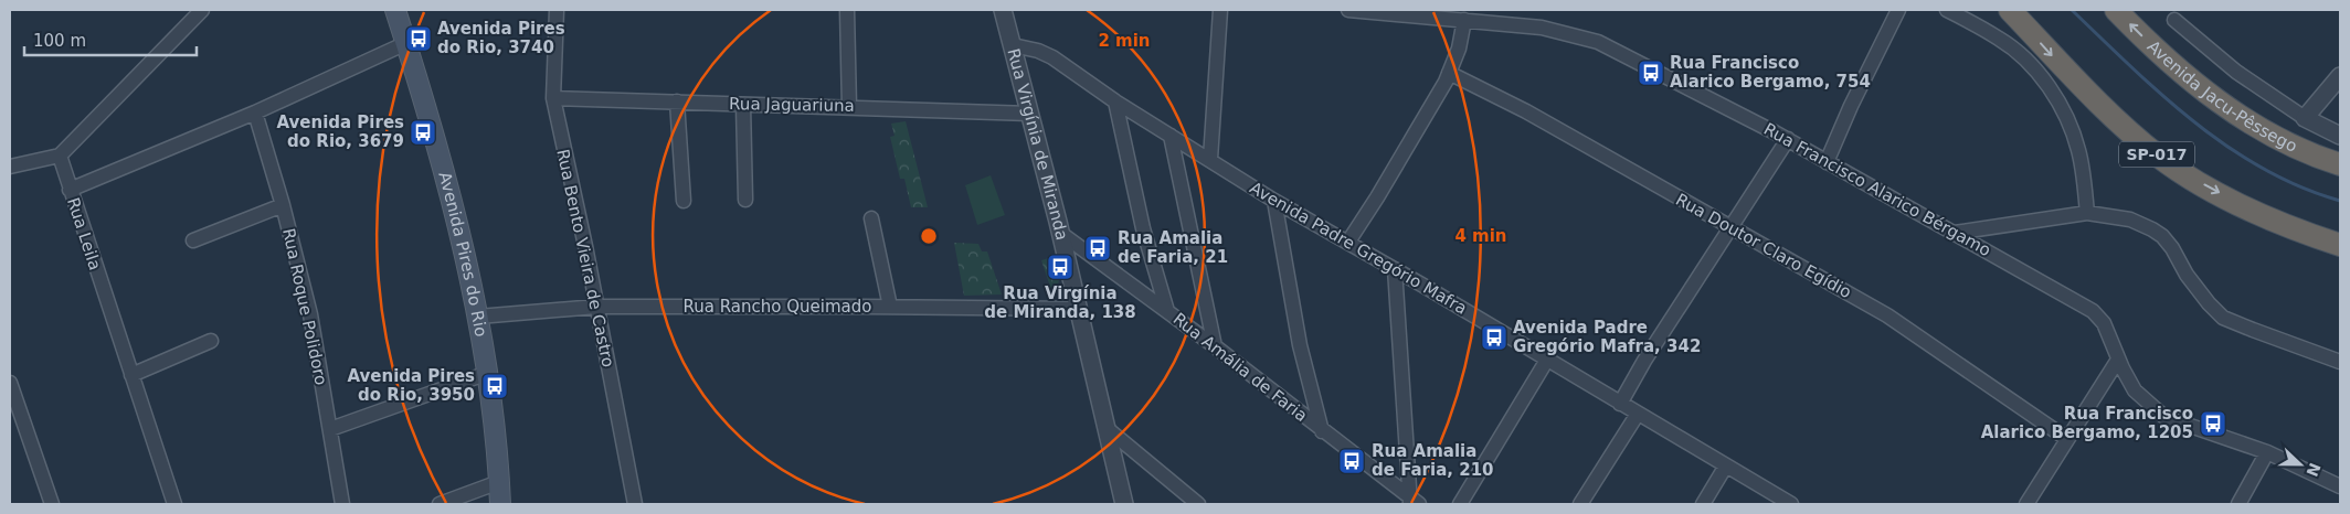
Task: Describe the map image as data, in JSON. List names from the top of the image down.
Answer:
{
  "streets": {
    "highway": ["Avenida Jacu-Pêssego", "SP-017"],
    "main road": ["Avenida Pires do Rio"],
    "street": [
      "Rua Jaguariuna",
      "Rua Virgínia de Miranda",
      "Rua Francisco Alarico Bérgamo",
      "Rua Leila",
      "Rua Doutor Claro Egídio",
      "Avenida Padre Gregório Mafra",
      "Rua Bento Vieira de Castro",
      "Rua Roque Polidoro",
      "Rua Rancho Queimado",
      "Rua Amália de Faria"
    ]
  },
  "crossings": [
    ["Rua Jaguariuna", "Rua Virgínia de Miranda"],
    ["Rua Jaguariuna", "Rua Bento Vieira de Castro"],
    ["Rua Virgínia de Miranda", "Avenida Padre Gregório Mafra"],
    ["Rua Virgínia de Miranda", "Rua Rancho Queimado"],
    ["Rua Virgínia de Miranda", "Rua Amália de Faria"],
    ["Avenida Pires do Rio", "Rua Rancho Queimado"],
    ["Rua Bento Vieira de Castro", "Rua Rancho Queimado"]
  ],
  "places": {
    "bus stop": [
      "Avenida Pires do Rio, 3740",
      "Rua Francisco Alarico Bergamo, 754",
      "Avenida Pires do Rio, 3679",
      "Rua Amalia de Faria, 21",
      "Rua Virgínia de Miranda, 138",
      "Avenida Padre Gregório Mafra, 342",
      "Avenida Pires do Rio, 3950",
      "Rua Francisco Alarico Bergamo, 1205",
      "Rua Amalia de Faria, 210"
    ]
  },
  "scale_bar": "100 m",
  "north": "right",
  "rings": ["2 min", "4 min"]
}
